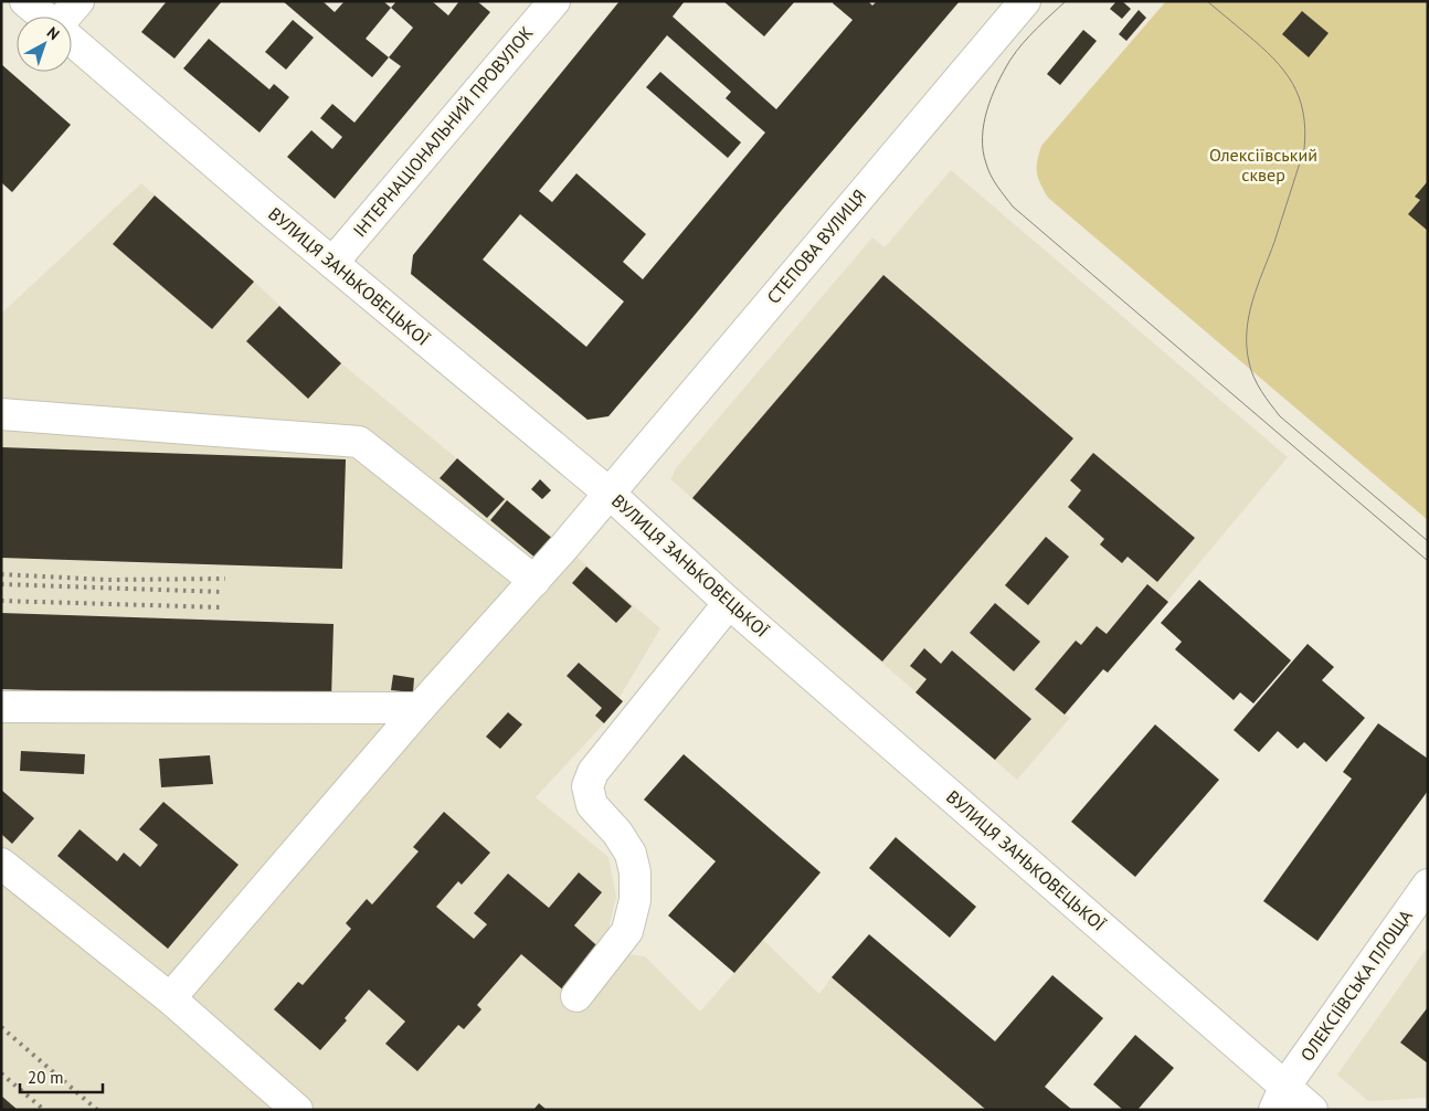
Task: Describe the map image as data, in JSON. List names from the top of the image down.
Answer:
{
  "streets": {
    "street": [
      "ІНТЕРНАЦІОНАЛЬНИЙ ПРОВУЛОК",
      "СТЕПОВА ВУЛИЦЯ",
      "ВУЛИЦЯ ЗАНЬКОВЕЦЬКОЇ",
      "ОЛЕКСІЇВСЬКА ПЛОЩА"
    ]
  },
  "crossings": [
    ["ІНТЕРНАЦІОНАЛЬНИЙ ПРОВУЛОК", "ВУЛИЦЯ ЗАНЬКОВЕЦЬКОЇ"],
    ["СТЕПОВА ВУЛИЦЯ", "ВУЛИЦЯ ЗАНЬКОВЕЦЬКОЇ"],
    ["ВУЛИЦЯ ЗАНЬКОВЕЦЬКОЇ", "ОЛЕКСІЇВСЬКА ПЛОЩА"]
  ],
  "parks": ["Олексіївський сквер"],
  "scale_bar": "20 m",
  "north": "top right"
}
